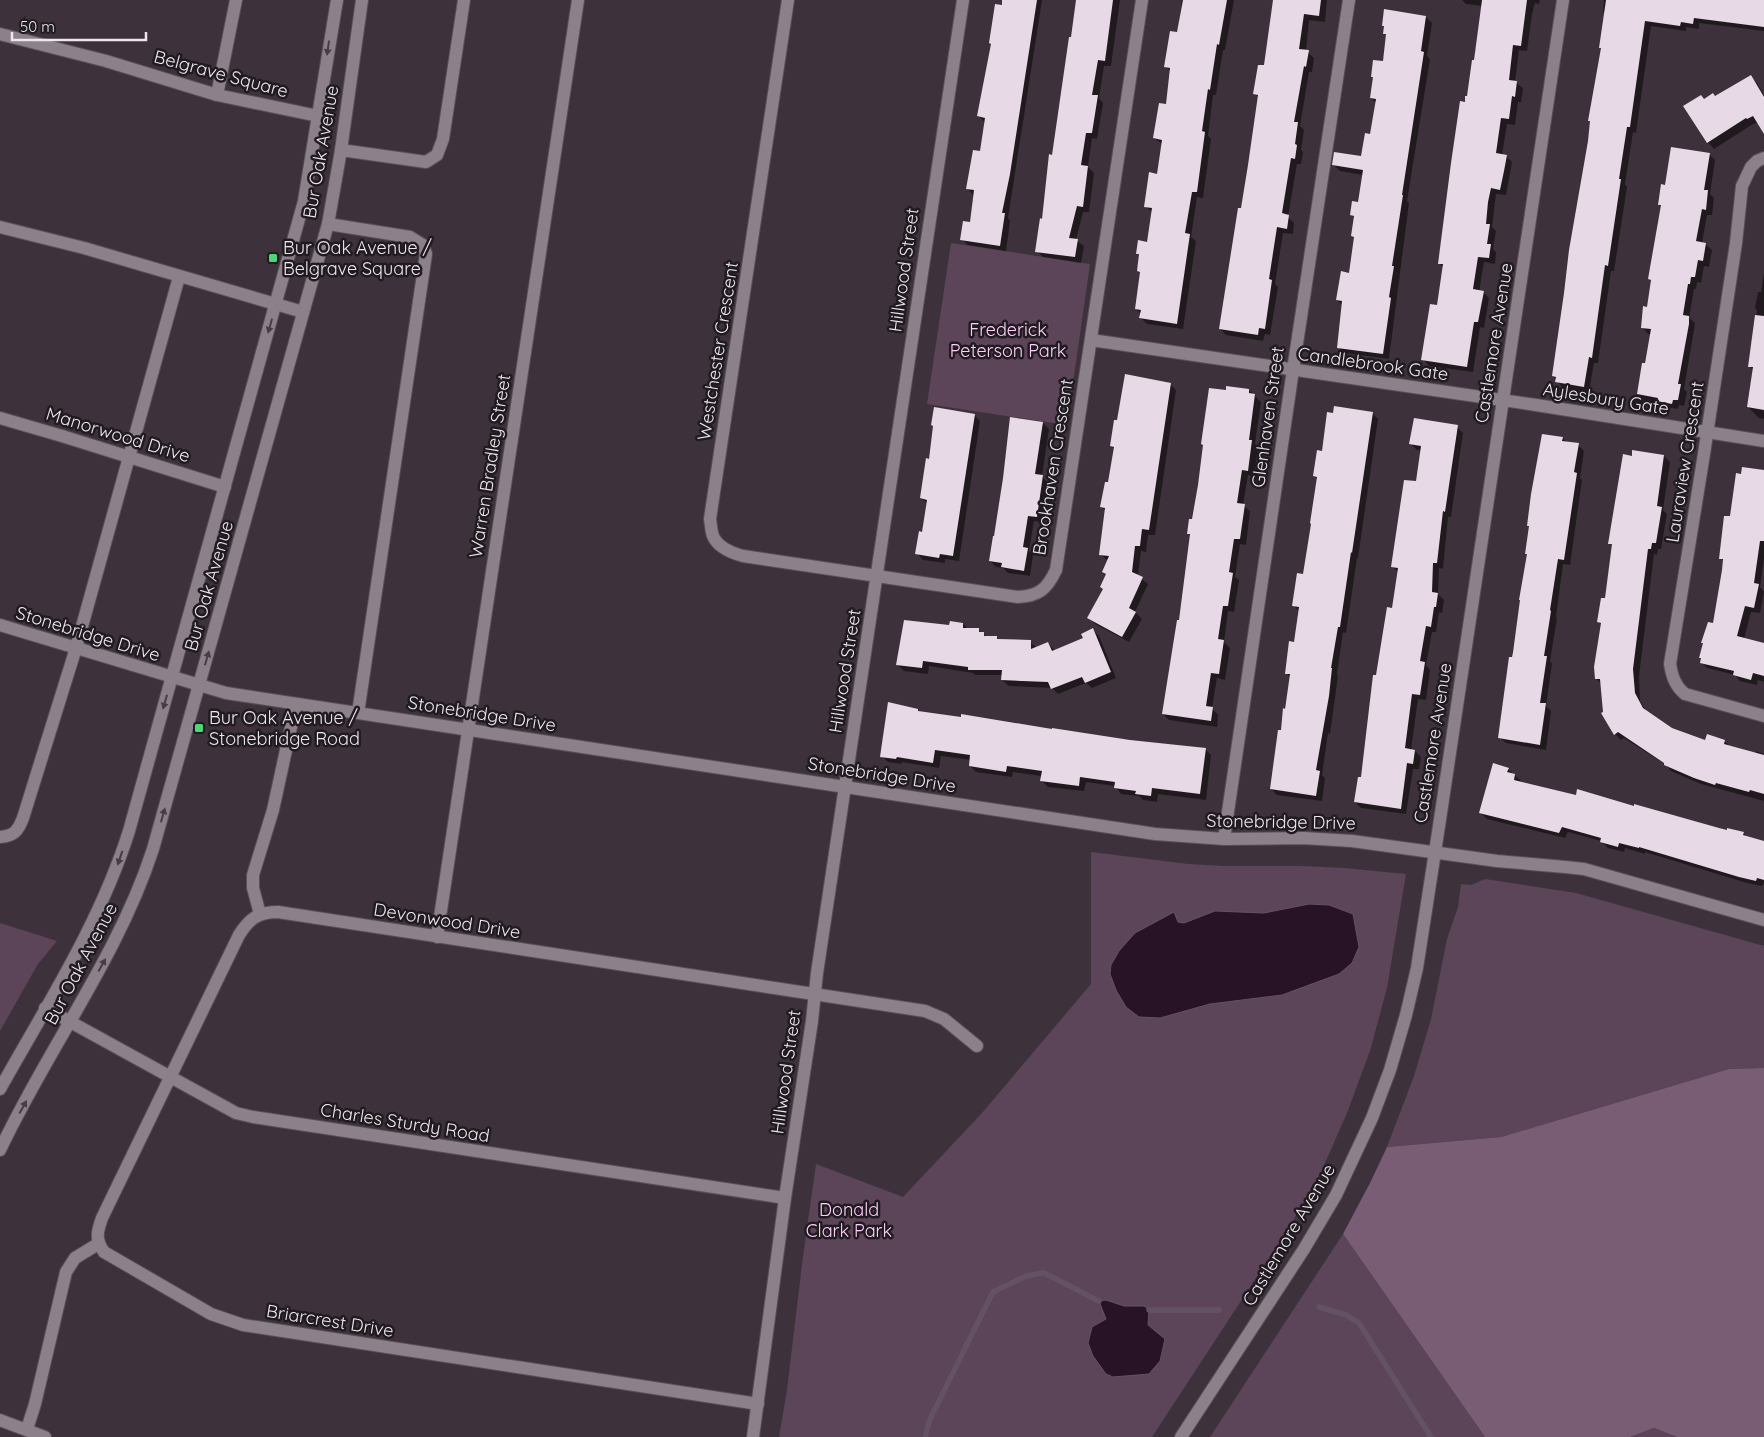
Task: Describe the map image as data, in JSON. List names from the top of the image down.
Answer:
{
  "streets": {
    "street": [
      "Belgrave Square",
      "Bur Oak Avenue",
      "Hillwood Street",
      "Castlemore Avenue",
      "Westchester Crescent",
      "Candlebrook Gate",
      "Aylesbury Gate",
      "Glenhaven Street",
      "Manorwood Drive",
      "Lauraview Crescent",
      "Warren Bradley Street",
      "Brookhaven Crescent",
      "Stonebridge Drive",
      "Devonwood Drive",
      "Charles Sturdy Road",
      "Briarcrest Drive"
    ]
  },
  "crossings": [
    ["Belgrave Square", "Bur Oak Avenue"],
    ["Bur Oak Avenue", "Manorwood Drive"],
    ["Bur Oak Avenue", "Stonebridge Drive"],
    ["Bur Oak Avenue", "Charles Sturdy Road"],
    ["Hillwood Street", "Westchester Crescent"],
    ["Hillwood Street", "Brookhaven Crescent"],
    ["Hillwood Street", "Stonebridge Drive"],
    ["Hillwood Street", "Devonwood Drive"],
    ["Hillwood Street", "Charles Sturdy Road"],
    ["Hillwood Street", "Briarcrest Drive"],
    ["Castlemore Avenue", "Candlebrook Gate"],
    ["Castlemore Avenue", "Aylesbury Gate"],
    ["Castlemore Avenue", "Stonebridge Drive"],
    ["Westchester Crescent", "Brookhaven Crescent"],
    ["Candlebrook Gate", "Aylesbury Gate"],
    ["Candlebrook Gate", "Glenhaven Street"],
    ["Candlebrook Gate", "Brookhaven Crescent"],
    ["Aylesbury Gate", "Lauraview Crescent"],
    ["Glenhaven Street", "Stonebridge Drive"],
    ["Warren Bradley Street", "Stonebridge Drive"],
    ["Warren Bradley Street", "Devonwood Drive"]
  ],
  "parks": ["Frederick Peterson Park", "Donald Clark Park"],
  "places": {
    "transit": ["Bur Oak Avenue / Belgrave Square", "Bur Oak Avenue / Stonebridge Road"]
  },
  "scale_bar": "50 m"
}
